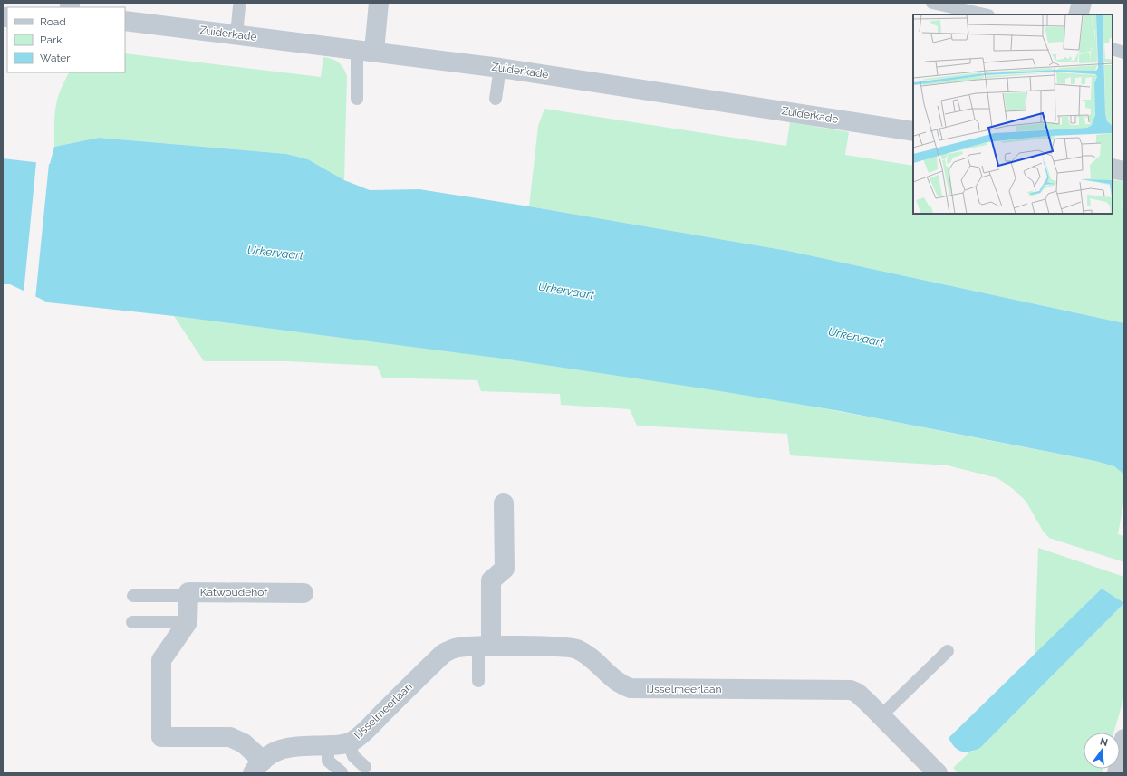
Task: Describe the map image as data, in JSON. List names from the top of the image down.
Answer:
{
  "streets": {
    "street": ["Zuiderkade", "Katwoudehof", "IJsselmeerlaan"]
  },
  "water": ["Urkervaart"],
  "legend": ["Road", "Park", "Water"],
  "north": "top"
}
